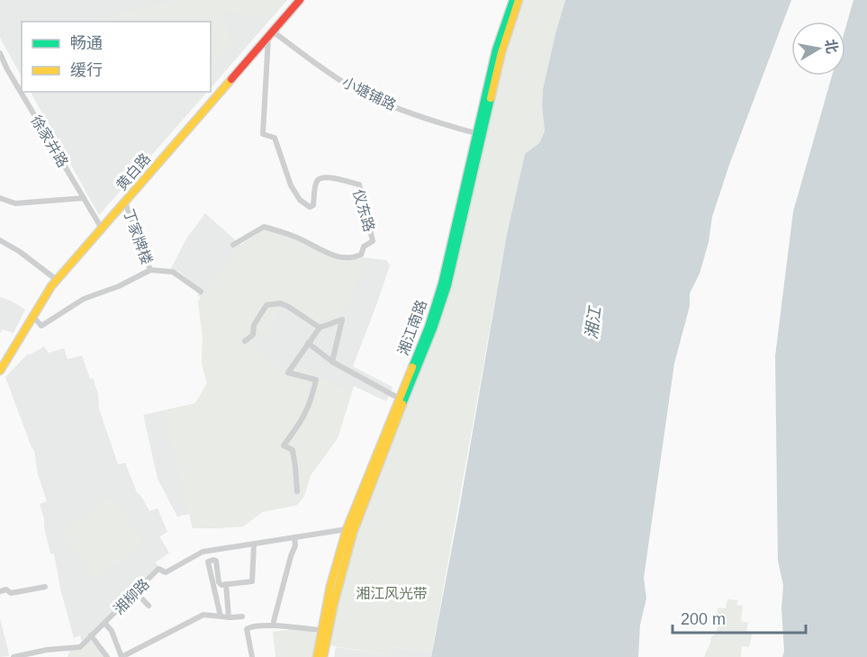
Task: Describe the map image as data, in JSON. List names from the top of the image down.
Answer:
{
  "streets": {
    "main road": ["黄白路", "湘江南路"],
    "street": [
      "小塘铺路",
      "徐家井路",
      "仪东路",
      "丁家牌楼",
      "湘柳路"
    ]
  },
  "crossings": [
    ["小塘铺路", "黄白路"],
    ["小塘铺路", "仪东路"],
    ["小塘铺路", "湘江南路"],
    ["徐家井路", "黄白路"],
    ["黄白路", "仪东路"],
    ["黄白路", "丁家牌楼"],
    ["湘江南路", "湘柳路"]
  ],
  "water": ["湘江"],
  "parks": ["湘江风光带"],
  "legend": ["畅通", "缓行"],
  "scale_bar": "200 m",
  "north": "right"
}
